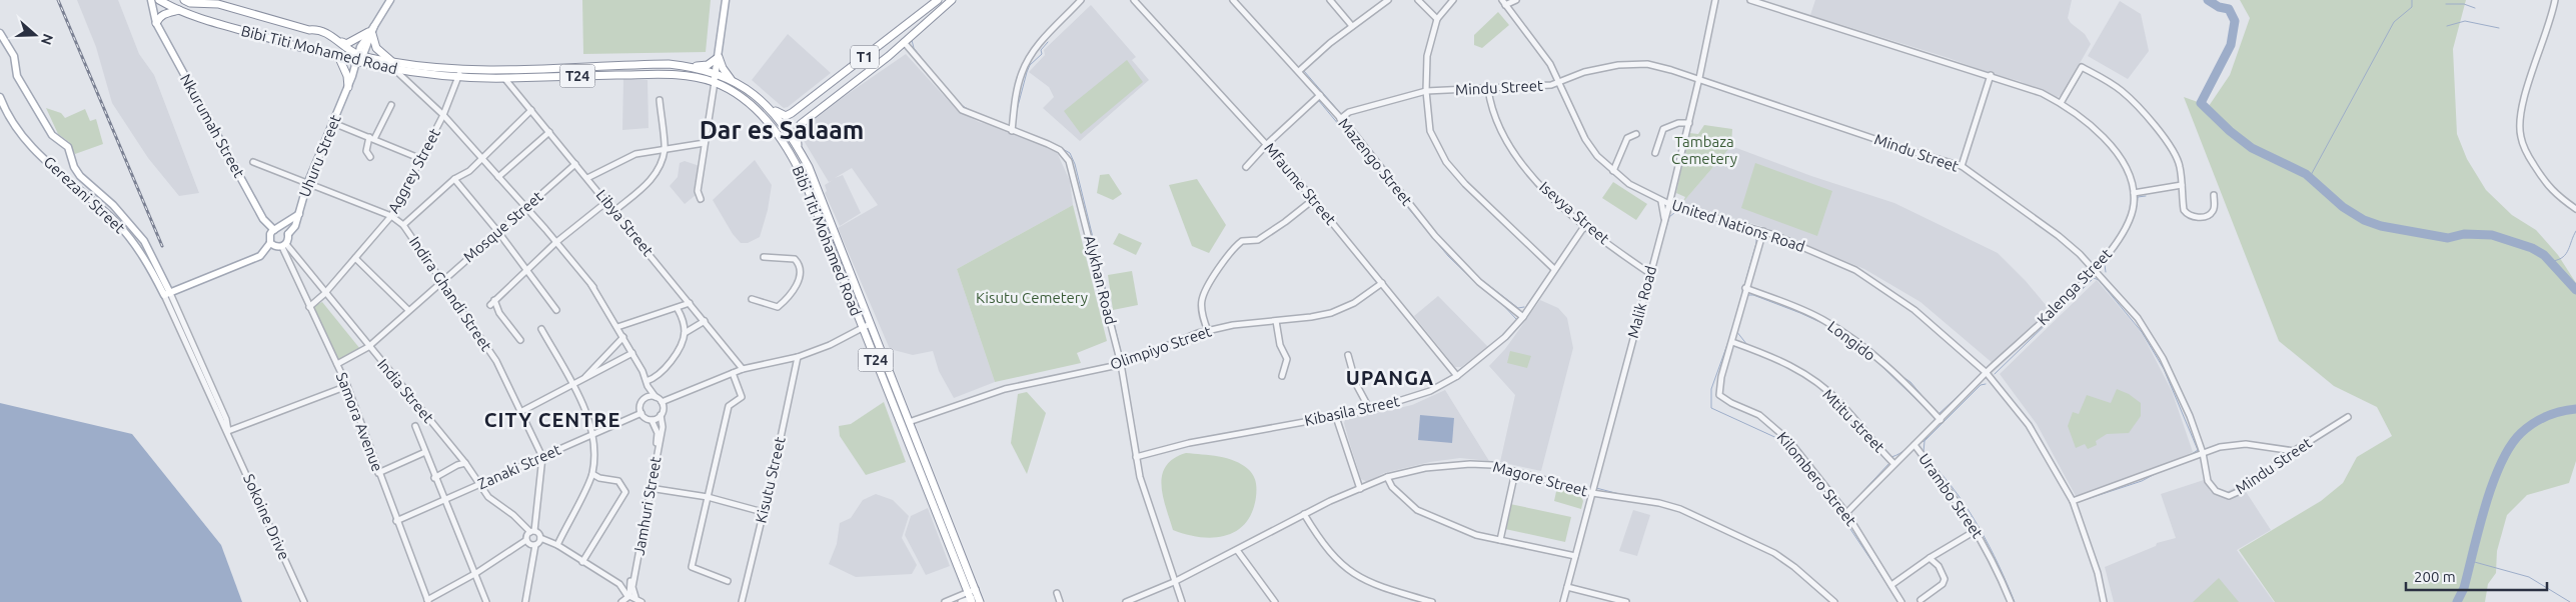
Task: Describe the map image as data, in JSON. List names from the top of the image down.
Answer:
{
  "streets": {
    "highway": ["Bibi Titi Mohamed Road", "T1", "T24"],
    "main road": ["Nkurumah Street", "Uhuru Street", "Gerezani Street"],
    "street": [
      "Mindu Street",
      "Mazengo Street",
      "Aggrey Street",
      "Mfaume Street",
      "Isevya Street",
      "Libya Street",
      "United Nations Road",
      "Mosque Street",
      "Alykhan Road",
      "Kalenga Street",
      "Indira Ghandi Street",
      "Malik Road",
      "Longido",
      "Olimpiyo Street",
      "India Street",
      "Kibasila Street",
      "Mtitu street",
      "Samora Avenue",
      "Zanaki Street",
      "Magore Street",
      "Kilombero Street",
      "Kisutu Street",
      "Urambo Street",
      "Jamhuri Street",
      "Sokoine Drive"
    ]
  },
  "crossings": [
    ["Bibi Titi Mohamed Road", "T1"],
    ["Bibi Titi Mohamed Road", "Uhuru Street"],
    ["Bibi Titi Mohamed Road", "Aggrey Street"],
    ["Bibi Titi Mohamed Road", "Libya Street"],
    ["Bibi Titi Mohamed Road", "Olimpiyo Street"],
    ["T1", "Alykhan Road"],
    ["Mindu Street", "Mazengo Street"],
    ["Mindu Street", "Isevya Street"],
    ["Mindu Street", "United Nations Road"],
    ["Mindu Street", "Kalenga Street"],
    ["Mindu Street", "Malik Road"],
    ["Uhuru Street", "Indira Ghandi Street"],
    ["Uhuru Street", "India Street"],
    ["Uhuru Street", "Samora Avenue"],
    ["Mazengo Street", "Kibasila Street"],
    ["Aggrey Street", "Indira Ghandi Street"],
    ["Aggrey Street", "India Street"],
    ["Aggrey Street", "Samora Avenue"],
    ["Mfaume Street", "Olimpiyo Street"],
    ["Mfaume Street", "Kibasila Street"],
    ["Gerezani Street", "Sokoine Drive"],
    ["Isevya Street", "Malik Road"],
    ["Isevya Street", "Kibasila Street"],
    ["Libya Street", "Mosque Street"],
    ["United Nations Road", "Kalenga Street"],
    ["United Nations Road", "Malik Road"],
    ["United Nations Road", "Kilombero Street"],
    ["Mosque Street", "Indira Ghandi Street"],
    ["Mosque Street", "India Street"],
    ["Mosque Street", "Samora Avenue"],
    ["Alykhan Road", "Olimpiyo Street"],
    ["Alykhan Road", "Kibasila Street"],
    ["Alykhan Road", "Magore Street"],
    ["Kalenga Street", "Longido"],
    ["Kalenga Street", "Mtitu street"],
    ["Kalenga Street", "Kilombero Street"],
    ["Kalenga Street", "Urambo Street"],
    ["Indira Ghandi Street", "Zanaki Street"],
    ["Malik Road", "Magore Street"],
    ["Longido", "Kilombero Street"],
    ["India Street", "Samora Avenue"],
    ["India Street", "Zanaki Street"],
    ["Mtitu street", "Kilombero Street"],
    ["Samora Avenue", "Zanaki Street"],
    ["Zanaki Street", "Jamhuri Street"]
  ],
  "districts": ["Dar es Salaam", "UPANGA", "CITY CENTRE"],
  "parks": ["Tambaza Cemetery", "Kisutu Cemetery"],
  "scale_bar": "200 m",
  "north": "right"
}
